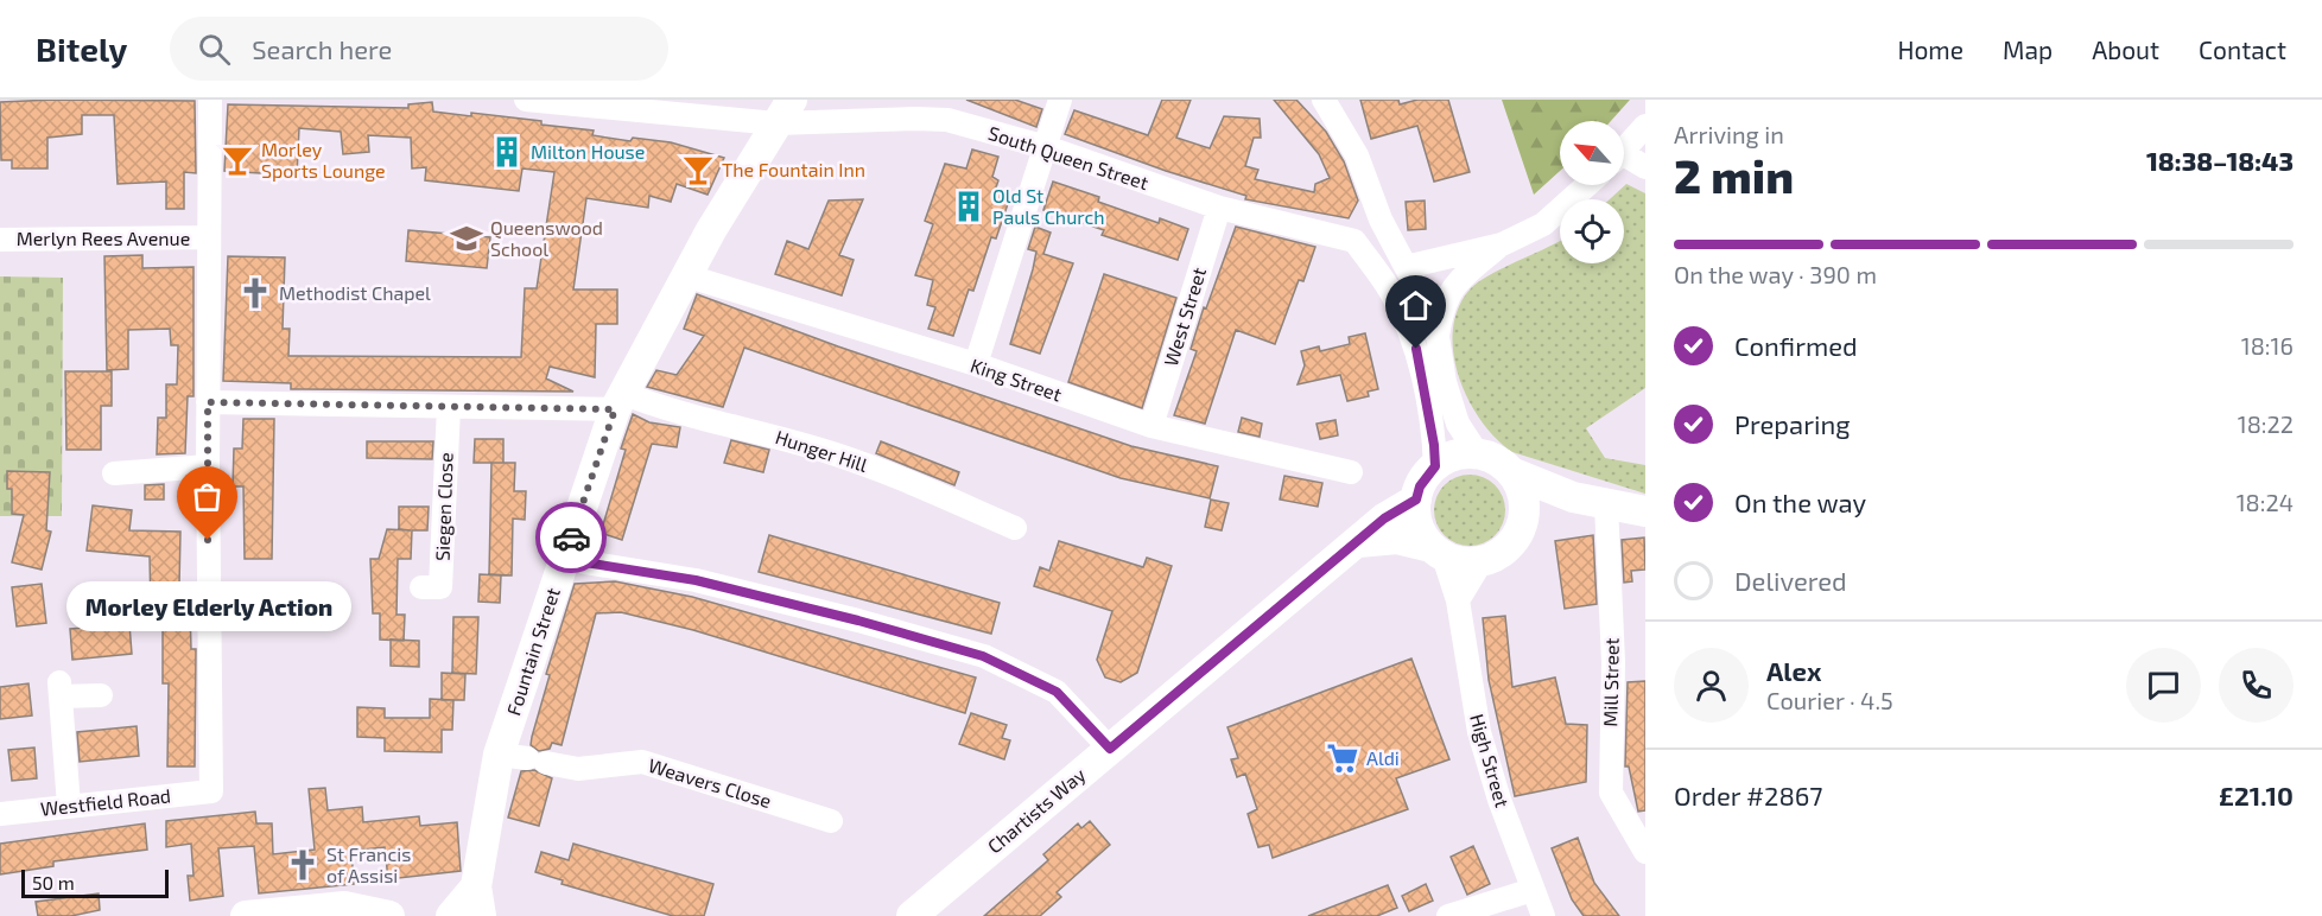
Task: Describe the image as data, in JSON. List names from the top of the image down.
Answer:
{
  "streets": {
    "main road": ["Fountain Street", "Chartists Way"],
    "street": [
      "South Queen Street",
      "Merlyn Rees Avenue",
      "West Street",
      "King Street",
      "Hunger Hill",
      "Siegen Close",
      "Mill Street",
      "High Street",
      "Weavers Close",
      "Westfield Road"
    ]
  },
  "crossings": [
    ["South Queen Street", "West Street"],
    ["South Queen Street", "Fountain Street"],
    ["West Street", "King Street"],
    ["King Street", "Fountain Street"],
    ["Hunger Hill", "Fountain Street"],
    ["Fountain Street", "Weavers Close"],
    ["High Street", "Chartists Way"]
  ],
  "places": {
    "building": ["Milton House", "Old St Pauls Church"],
    "bar": ["Morley Sports Lounge", "The Fountain Inn"],
    "school or university": ["Queenswood School"],
    "church": ["Methodist Chapel", "St Francis of Assisi"],
    "other": ["Morley Elderly Action"],
    "supermarket": ["Aldi"]
  },
  "scale_bar": "50 m",
  "north": "top left",
  "page": {
    "header": "Bitely",
    "search": "Search here",
    "nav": [
      "Home",
      "Map",
      "About",
      "Contact"
    ],
    "heading": ["2 min", "Arriving in", "18:38–18:43"],
    "panel": [
      "Alex",
      "Courier · 4.5",
      "Order #2867",
      "£21.10"
    ],
    "bar": "On the way · 390 m",
    "list": [
      ["Confirmed", "18:16"],
      ["Preparing", "18:22"],
      ["On the way", "18:24"],
      "Delivered"
    ],
    "bubble": "Morley Elderly Action",
    "scale": "50 m"
  }
}
